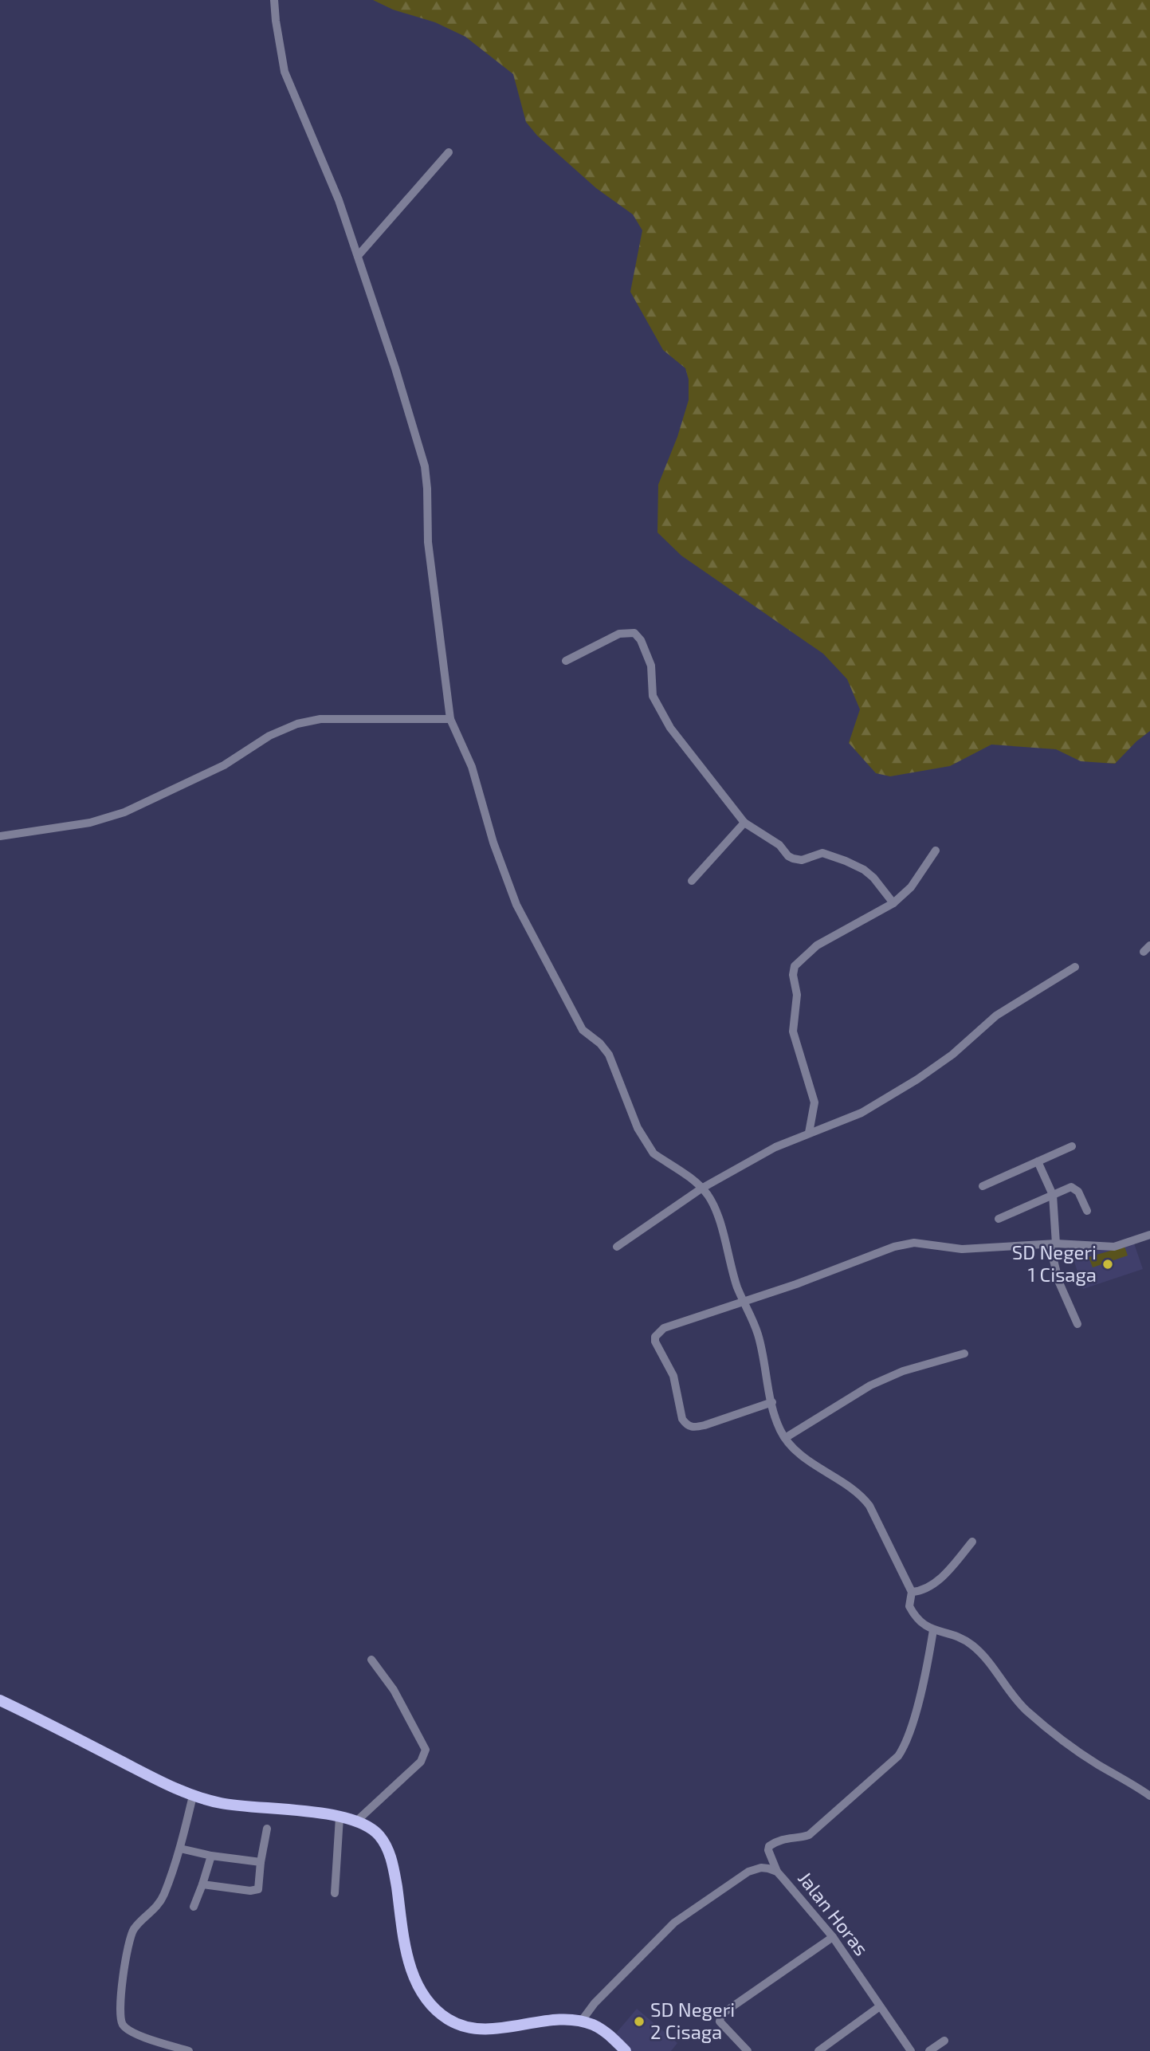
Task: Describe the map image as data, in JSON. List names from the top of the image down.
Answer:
{
  "streets": {
    "street": ["Jalan Horas"]
  },
  "places": ["SD Negeri 1 Cisaga", "SD Negeri 2 Cisaga"]
}
